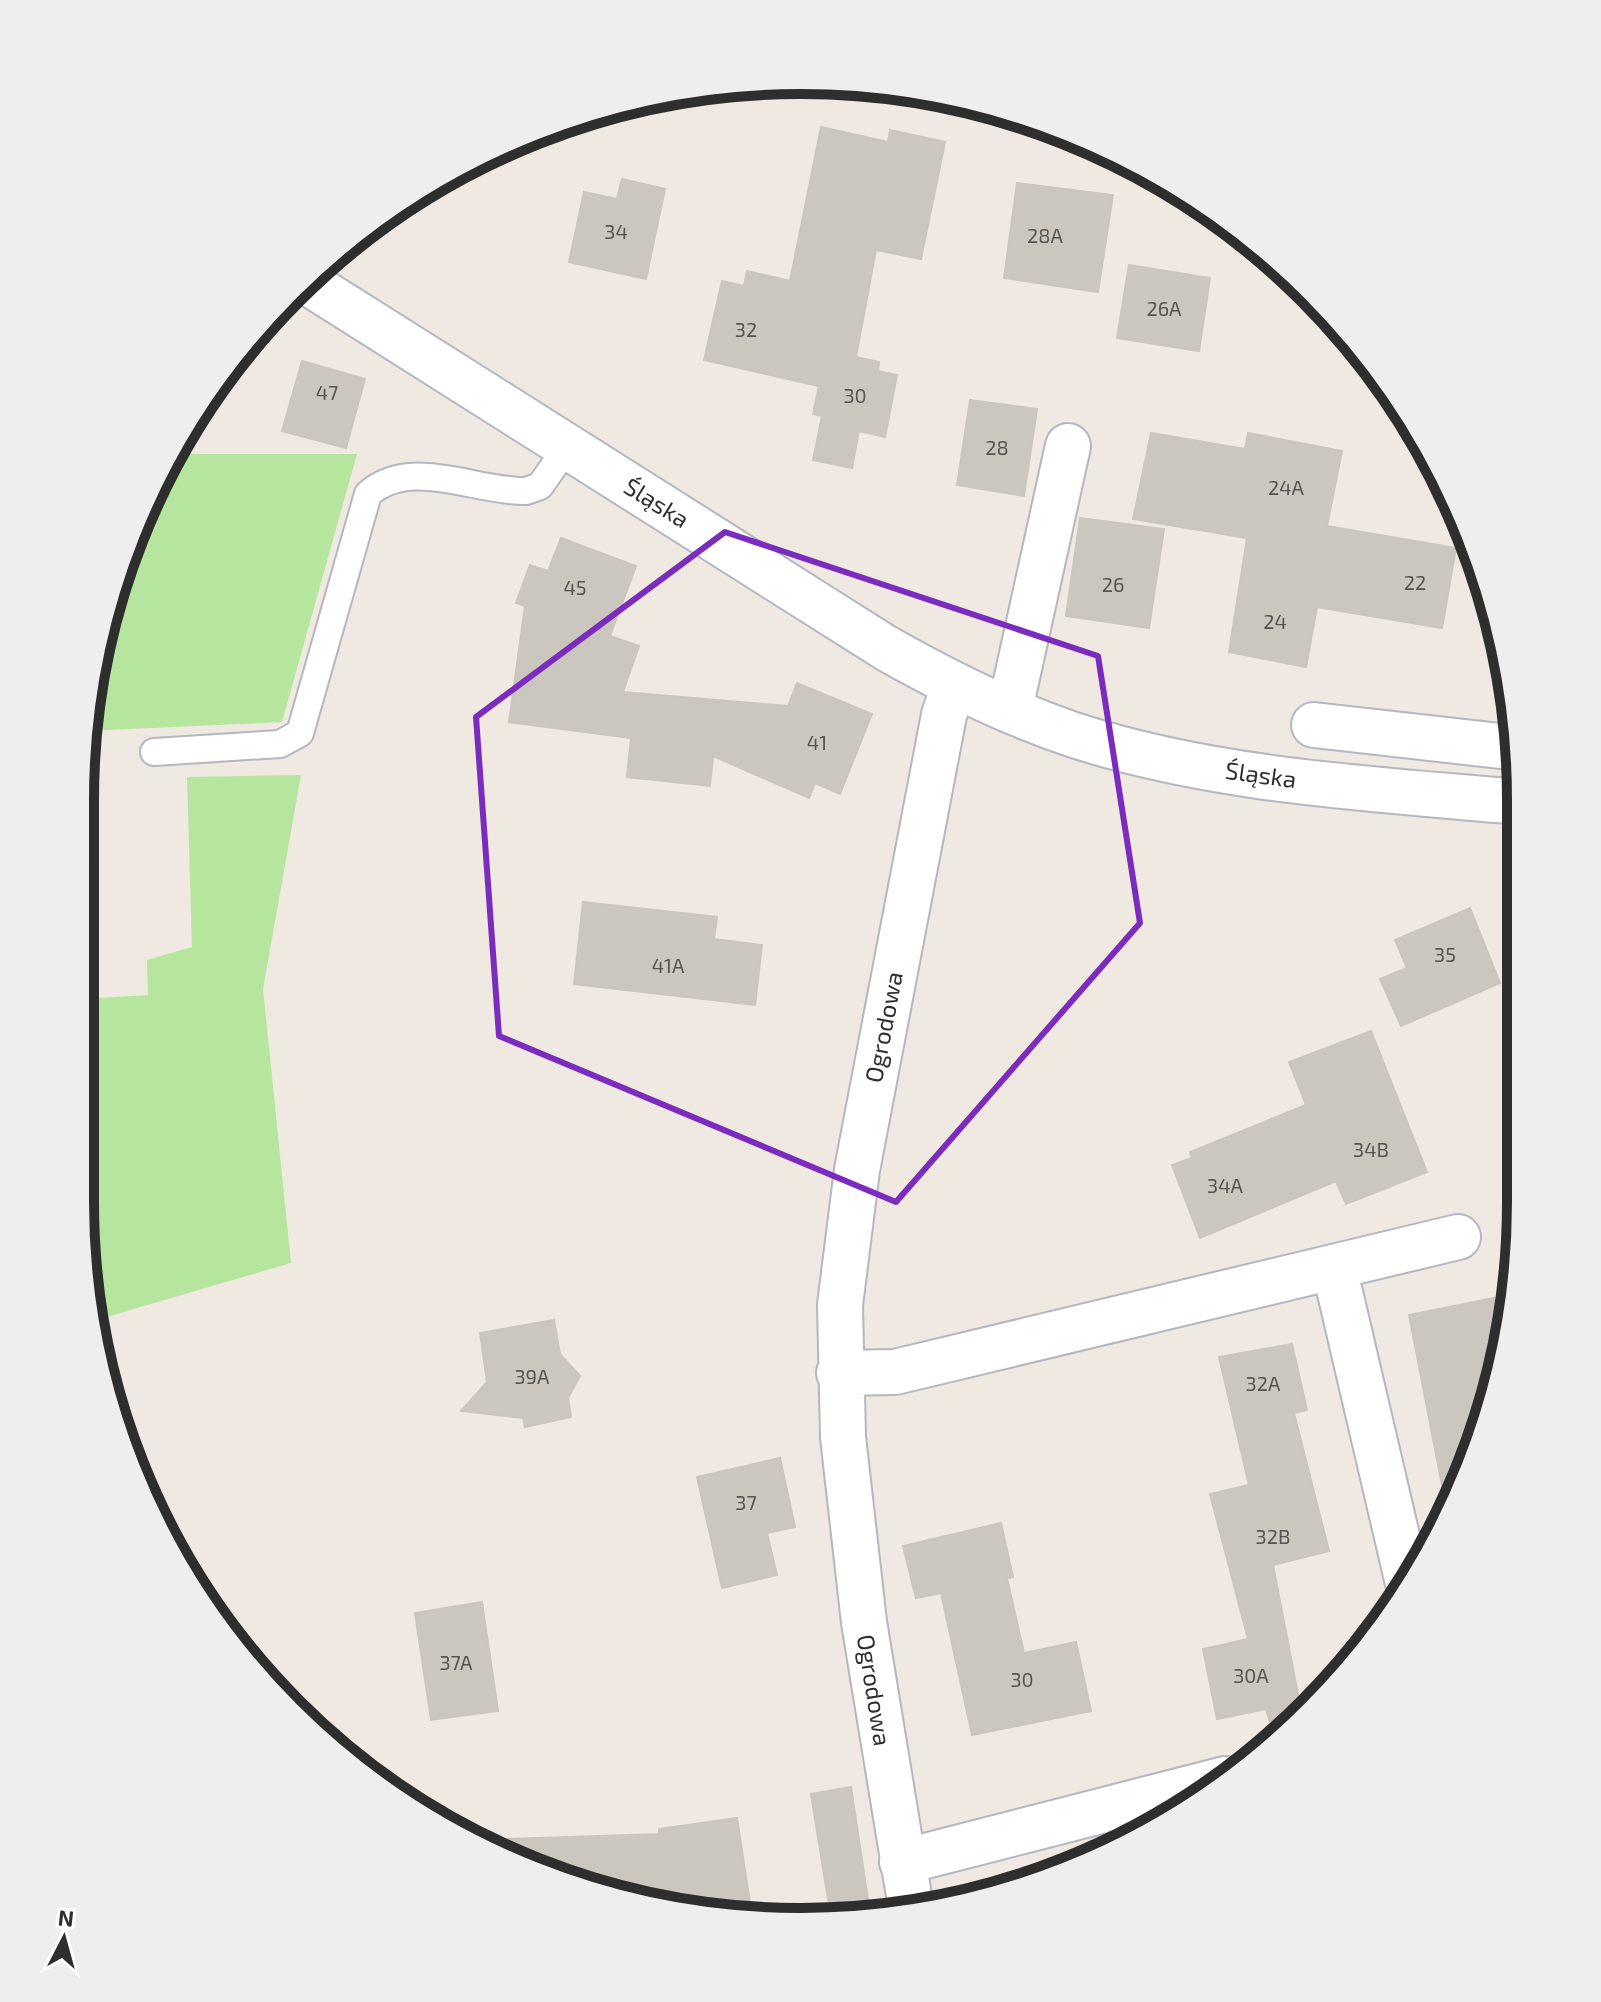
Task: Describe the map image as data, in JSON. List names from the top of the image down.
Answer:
{
  "streets": {
    "street": ["Śląska", "Ogrodowa"]
  },
  "crossings": [
    ["Śląska", "Ogrodowa"]
  ],
  "house_numbers": [
    "34",
    "28A",
    "26A",
    "32",
    "47",
    "30",
    "28",
    "24A",
    "22",
    "26",
    "45",
    "24",
    "41",
    "35",
    "41A",
    "34B",
    "34A",
    "39A",
    "32A",
    "37",
    "32B",
    "37A",
    "30A",
    "30"
  ],
  "north": "top"
}
